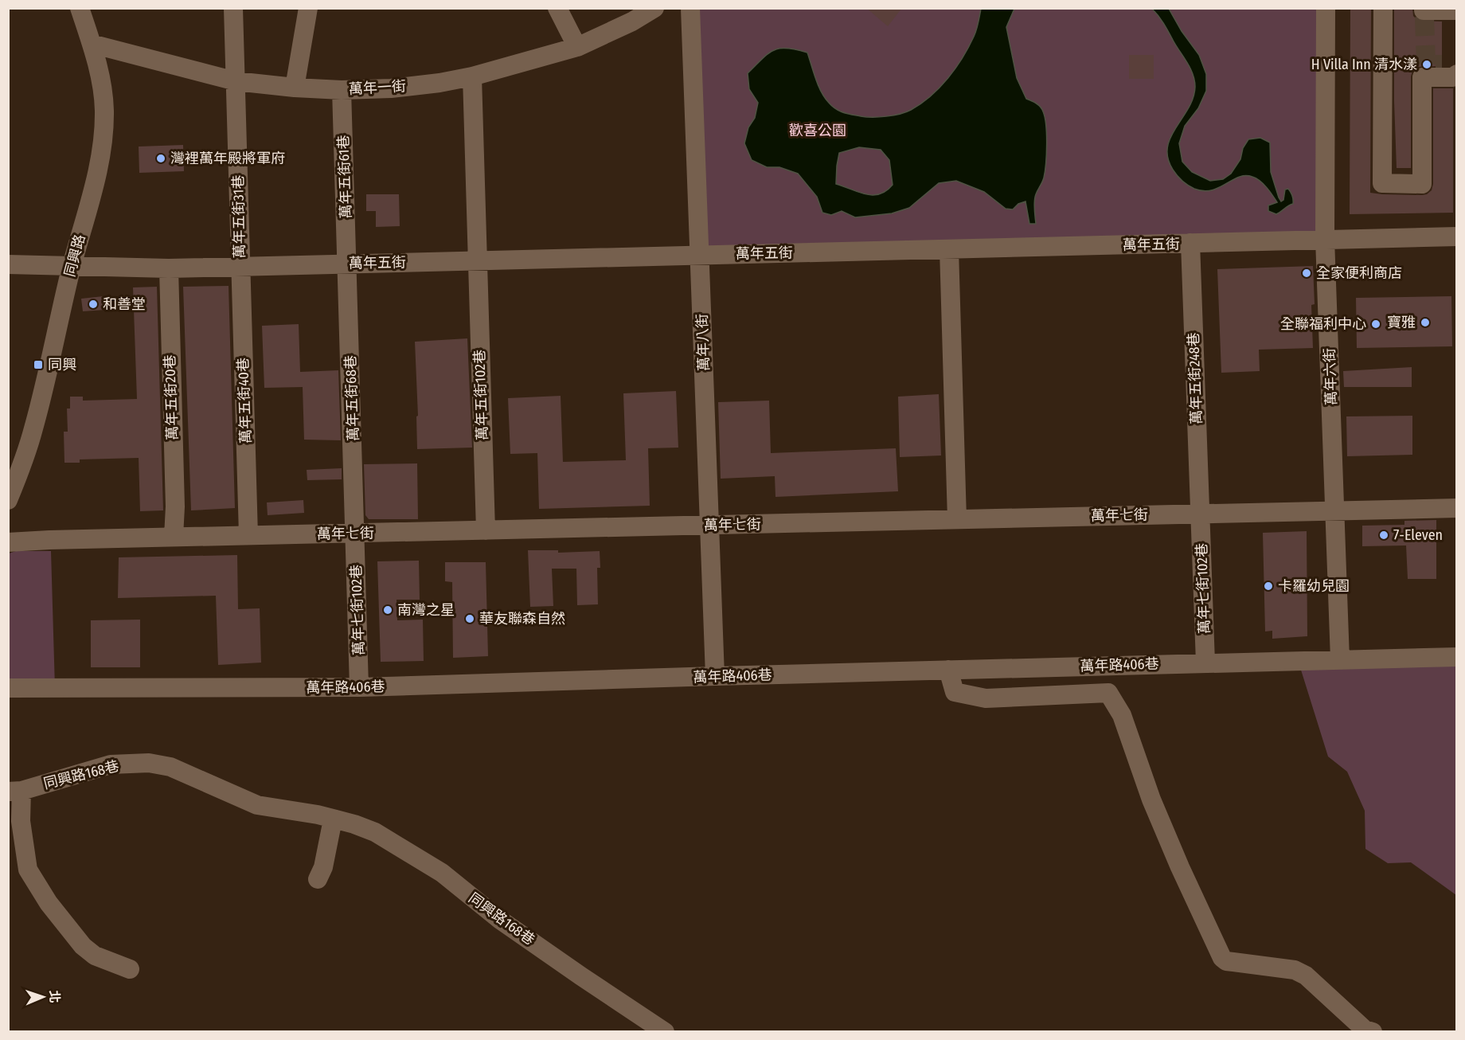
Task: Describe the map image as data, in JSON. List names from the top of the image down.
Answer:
{
  "streets": {
    "street": [
      "萬年一街",
      "萬年五街61巷",
      "萬年五街31巷",
      "萬年五街",
      "同興路",
      "萬年八街",
      "萬年六街",
      "萬年五街248巷",
      "萬年五街102巷",
      "萬年五街20巷",
      "萬年五街68巷",
      "萬年五街40巷",
      "萬年七街",
      "萬年七街102巷",
      "萬年路406巷",
      "同興路168巷"
    ]
  },
  "crossings": [
    ["萬年一街", "萬年五街61巷"],
    ["萬年一街", "萬年五街31巷"],
    ["萬年一街", "同興路"],
    ["萬年一街", "萬年五街102巷"],
    ["萬年五街61巷", "萬年五街"],
    ["萬年五街61巷", "萬年五街68巷"],
    ["萬年五街31巷", "萬年五街"],
    ["萬年五街31巷", "萬年五街40巷"],
    ["萬年五街", "同興路"],
    ["萬年五街", "萬年八街"],
    ["萬年五街", "萬年六街"],
    ["萬年五街", "萬年五街248巷"],
    ["萬年五街", "萬年五街102巷"],
    ["萬年五街", "萬年五街20巷"],
    ["萬年五街", "萬年五街68巷"],
    ["萬年五街", "萬年五街40巷"],
    ["萬年八街", "萬年七街"],
    ["萬年八街", "萬年路406巷"],
    ["萬年六街", "萬年七街"],
    ["萬年六街", "萬年路406巷"],
    ["萬年五街248巷", "萬年七街"],
    ["萬年五街248巷", "萬年七街102巷"],
    ["萬年五街102巷", "萬年七街"],
    ["萬年五街20巷", "萬年七街"],
    ["萬年五街68巷", "萬年七街"],
    ["萬年五街68巷", "萬年七街102巷"],
    ["萬年五街40巷", "萬年七街"],
    ["萬年七街", "萬年七街102巷"],
    ["萬年七街102巷", "萬年路406巷"]
  ],
  "parks": ["歡喜公園"],
  "places": {
    "other": [
      "H Villa Inn 清水漾",
      "灣裡萬年殿將軍府",
      "全家便利商店",
      "和善堂",
      "寶雅",
      "全聯福利中心",
      "7-Eleven",
      "卡羅幼兒園",
      "南灣之星",
      "華友聯森自然"
    ],
    "transit": ["同興"]
  },
  "north": "right"
}
